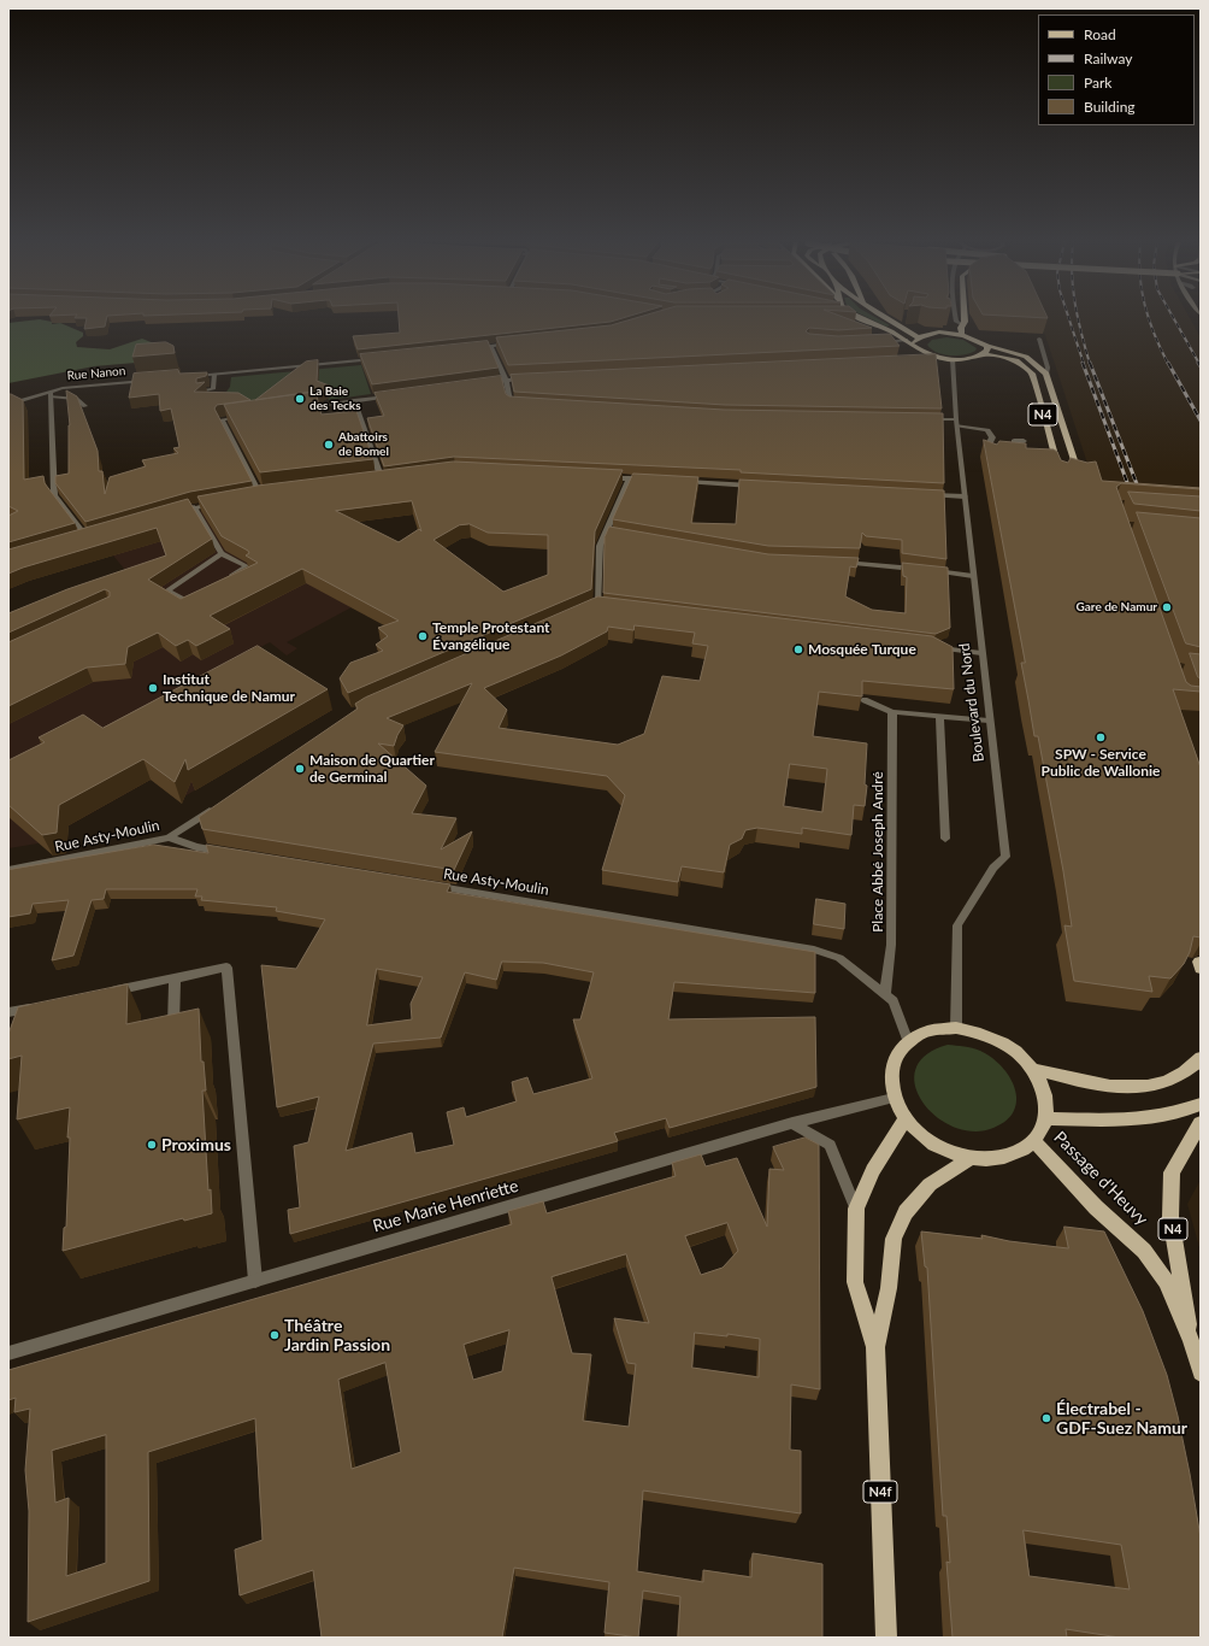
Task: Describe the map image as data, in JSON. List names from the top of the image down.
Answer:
{
  "streets": {
    "main road": ["N4", "Passage d'Heuvy", "N4f"],
    "street": [
      "Rue Nanon",
      "Boulevard du Nord",
      "Rue Asty-Moulin",
      "Place Abbé Joseph André",
      "Rue Marie Henriette"
    ]
  },
  "crossings": [
    ["N4", "Passage d'Heuvy"],
    ["Boulevard du Nord", "Rue Asty-Moulin"],
    ["Boulevard du Nord", "Passage d'Heuvy"],
    ["Boulevard du Nord", "Rue Marie Henriette"],
    ["Boulevard du Nord", "N4f"],
    ["Rue Asty-Moulin", "Place Abbé Joseph André"],
    ["Rue Asty-Moulin", "Passage d'Heuvy"],
    ["Rue Asty-Moulin", "Rue Marie Henriette"],
    ["Rue Asty-Moulin", "N4f"],
    ["Passage d'Heuvy", "Rue Marie Henriette"],
    ["Passage d'Heuvy", "N4f"],
    ["Rue Marie Henriette", "N4f"]
  ],
  "places": [
    "La Baie des Tecks",
    "Abattoirs de Bomel",
    "Gare de Namur",
    "Temple Protestant Évangélique",
    "Mosquée Turque",
    "Institut Technique de Namur",
    "SPW - Service Public de Wallonie",
    "Maison de Quartier de Germinal",
    "Proximus",
    "Théâtre Jardin Passion",
    "Électrabel - GDF-Suez Namur"
  ],
  "legend": [
    "Road",
    "Railway",
    "Park",
    "Building"
  ]
}
